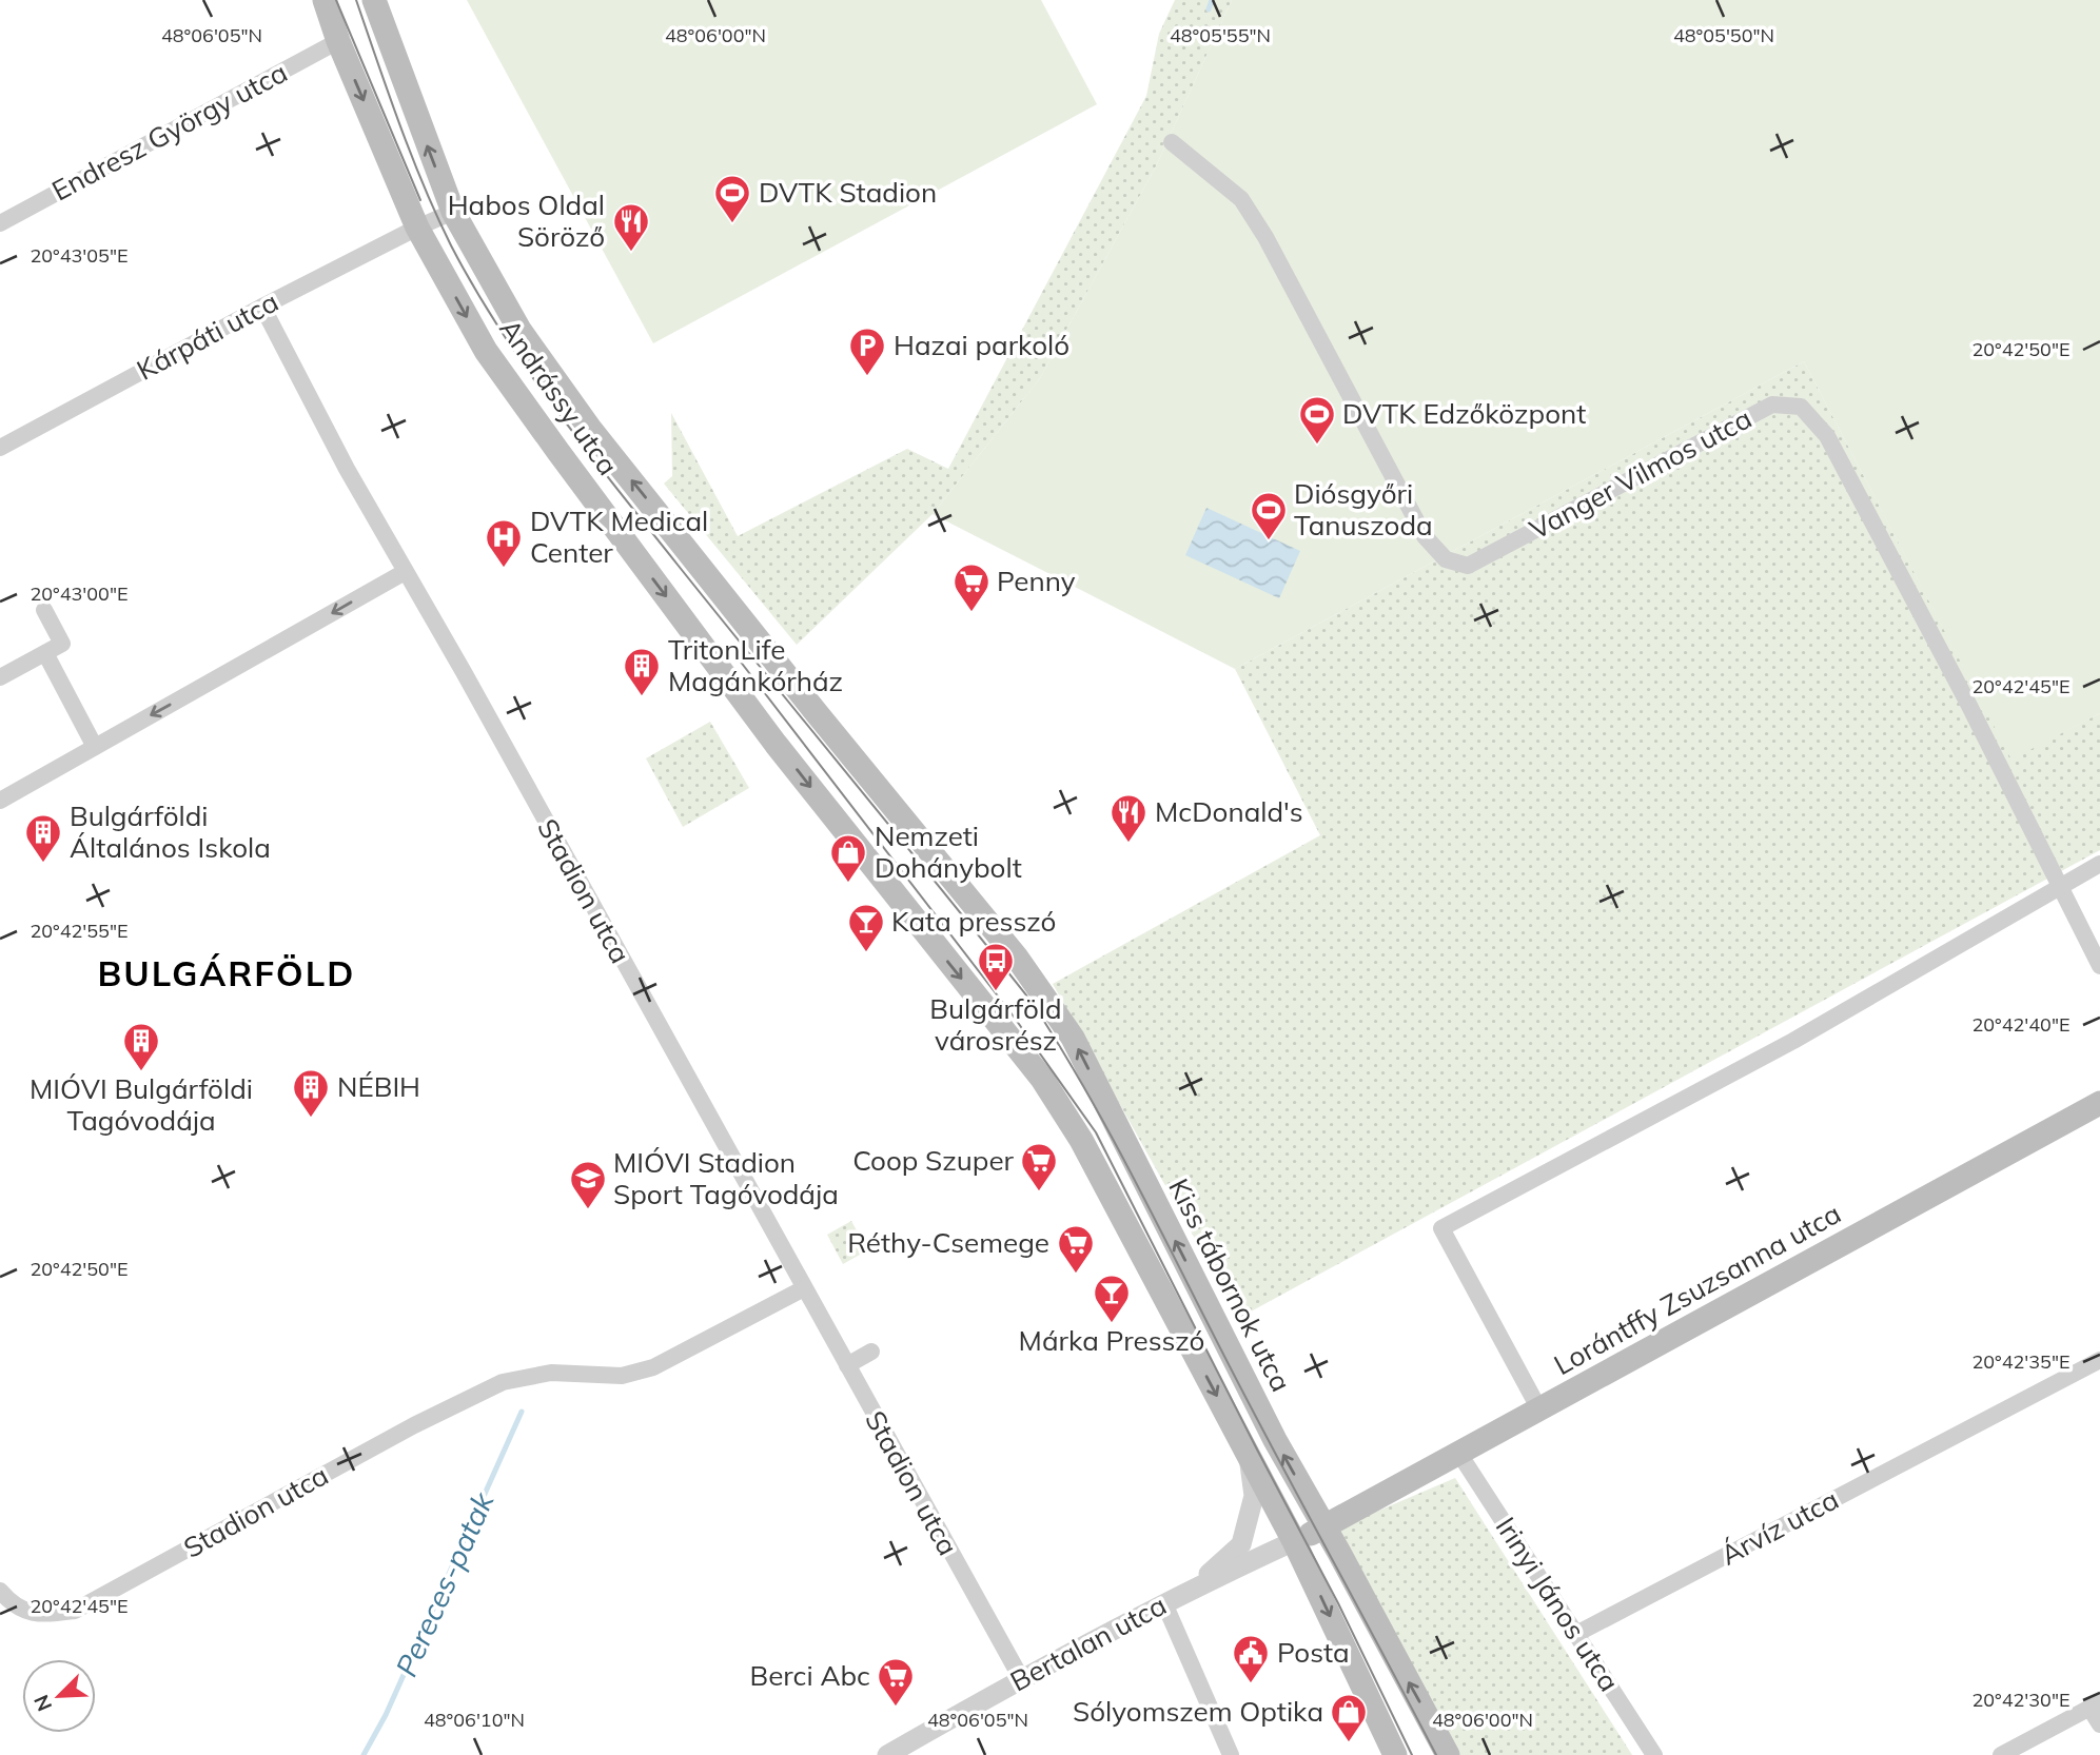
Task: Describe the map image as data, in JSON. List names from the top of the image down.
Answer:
{
  "streets": {
    "main road": ["Andrássy utca", "Kiss tábornok utca", "Lorántffy Zsuzsanna utca"],
    "street": [
      "Endresz György utca",
      "Kárpáti utca",
      "Vanger Vilmos utca",
      "Stadion utca",
      "Árvíz utca",
      "Irinyi János utca",
      "Bertalan utca"
    ]
  },
  "crossings": [
    ["Endresz György utca", "Andrássy utca"],
    ["Kárpáti utca", "Andrássy utca"],
    ["Kárpáti utca", "Stadion utca"],
    ["Andrássy utca", "Kiss tábornok utca"],
    ["Stadion utca", "Bertalan utca"],
    ["Kiss tábornok utca", "Lorántffy Zsuzsanna utca"],
    ["Lorántffy Zsuzsanna utca", "Irinyi János utca"],
    ["Lorántffy Zsuzsanna utca", "Bertalan utca"],
    ["Árvíz utca", "Irinyi János utca"]
  ],
  "districts": ["BULGÁRFÖLD"],
  "water": ["Pereces-patak"],
  "places": {
    "sports": ["DVTK Stadion", "DVTK Edzőközpont", "Diósgyőri Tanuszoda"],
    "restaurant": ["Habos Oldal Söröző", "McDonald's"],
    "parking": ["Hazai parkoló"],
    "hospital": ["DVTK Medical Center"],
    "supermarket": [
      "Penny",
      "Coop Szuper",
      "Réthy-Csemege",
      "Berci Abc"
    ],
    "building": [
      "TritonLife Magánkórház",
      "Bulgárföldi Általános Iskola",
      "MIÓVI Bulgárföldi Tagóvodája",
      "NÉBIH"
    ],
    "shop": ["Nemzeti Dohánybolt", "Sólyomszem Optika"],
    "bar": ["Kata presszó", "Márka Presszó"],
    "bus stop": ["Bulgárföld városrész"],
    "school or university": ["MIÓVI Stadion Sport Tagóvodája"],
    "public building": ["Posta"]
  },
  "north": "bottom left",
  "coordinates": [
    "48°06'00\"N",
    "48°05'55\"N",
    "48°06'05\"N",
    "48°05'50\"N",
    "20°43'05\"E",
    "20°42'50\"E",
    "20°43'00\"E",
    "20°42'45\"E",
    "20°42'55\"E",
    "20°42'40\"E",
    "20°42'35\"E",
    "20°42'30\"E",
    "48°06'10\"N"
  ]
}
